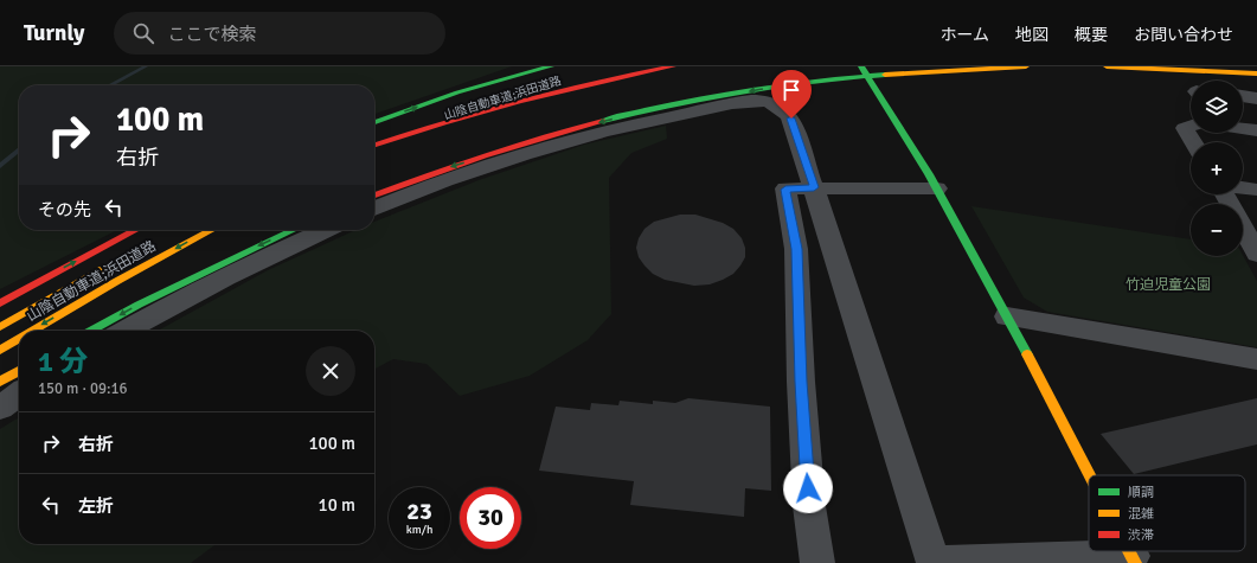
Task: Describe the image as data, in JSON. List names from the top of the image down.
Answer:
{
  "streets": {
    "main road": ["山陰自動車道;浜田道路"]
  },
  "parks": ["竹迫児童公園"],
  "legend": ["順調", "混雑", "渋滞"],
  "page": {
    "header": "Turnly",
    "search": "ここで検索",
    "nav": [
      "ホーム",
      "地図",
      "概要",
      "お問い合わせ"
    ],
    "map_buttons": ["+", "−"],
    "turn": ["100 m", "右折"],
    "then": "その先",
    "heading": ["1 分", "150 m · 09:16"],
    "list": [
      {
        "name": "右折",
        "value": "100 m"
      },
      {
        "name": "左折",
        "value": "10 m"
      }
    ],
    "speed": "23 km/h",
    "limit": "30"
  }
}
